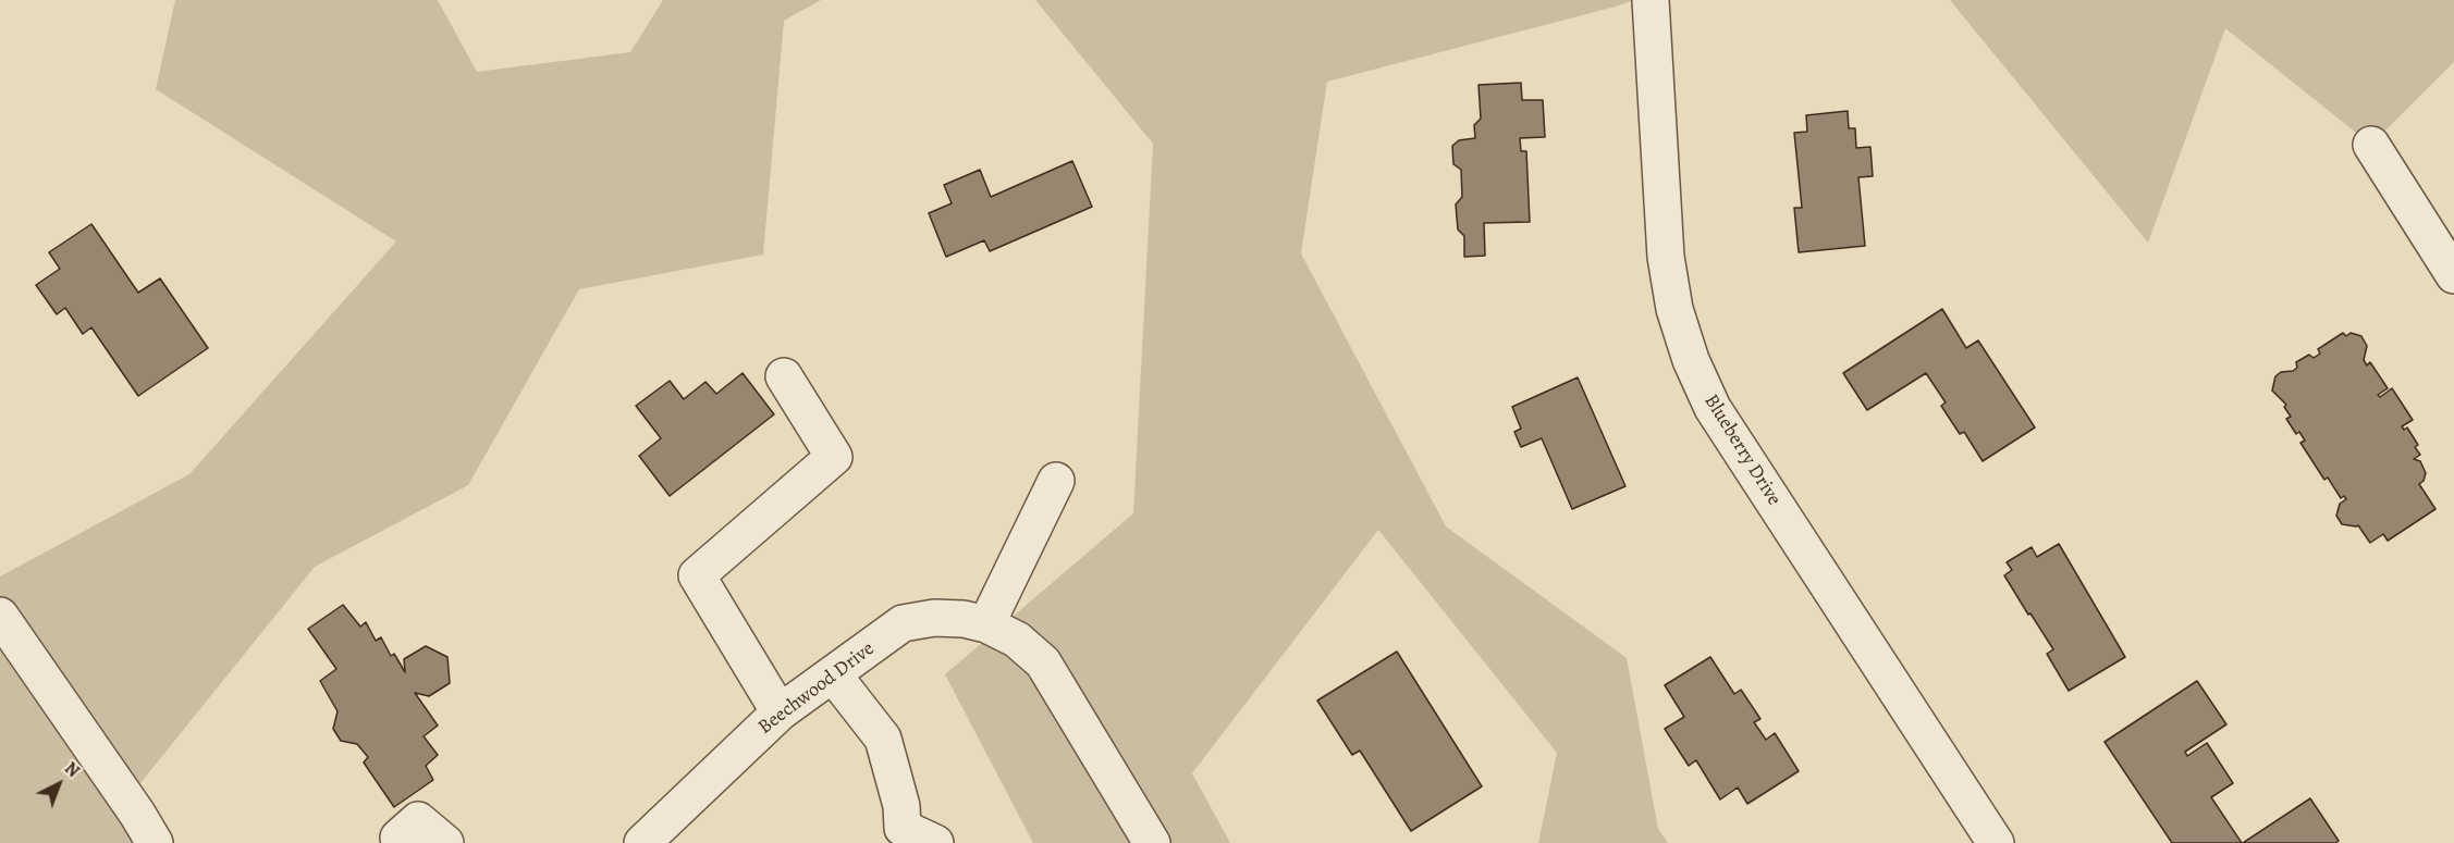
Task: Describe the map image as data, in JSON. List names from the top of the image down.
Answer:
{
  "streets": {
    "street": ["Blueberry Drive", "Beechwood Drive"]
  },
  "north": "top right"
}
